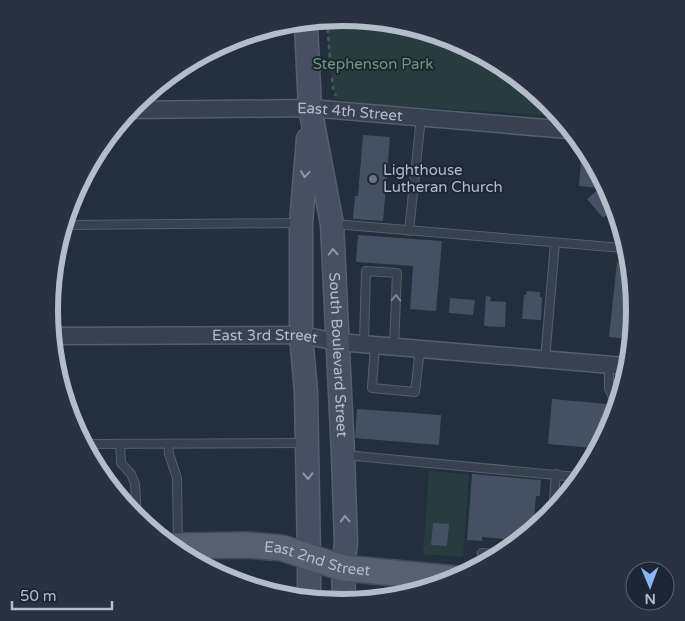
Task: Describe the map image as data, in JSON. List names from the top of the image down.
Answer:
{
  "streets": {
    "main road": ["South Boulevard Street", "East 2nd Street"],
    "street": ["East 4th Street", "East 3rd Street"]
  },
  "crossings": [
    ["East 4th Street", "South Boulevard Street"],
    ["East 3rd Street", "South Boulevard Street"],
    ["South Boulevard Street", "East 2nd Street"]
  ],
  "parks": ["Stephenson Park"],
  "places": ["Lighthouse Lutheran Church"],
  "scale_bar": "50 m",
  "north": "bottom"
}
